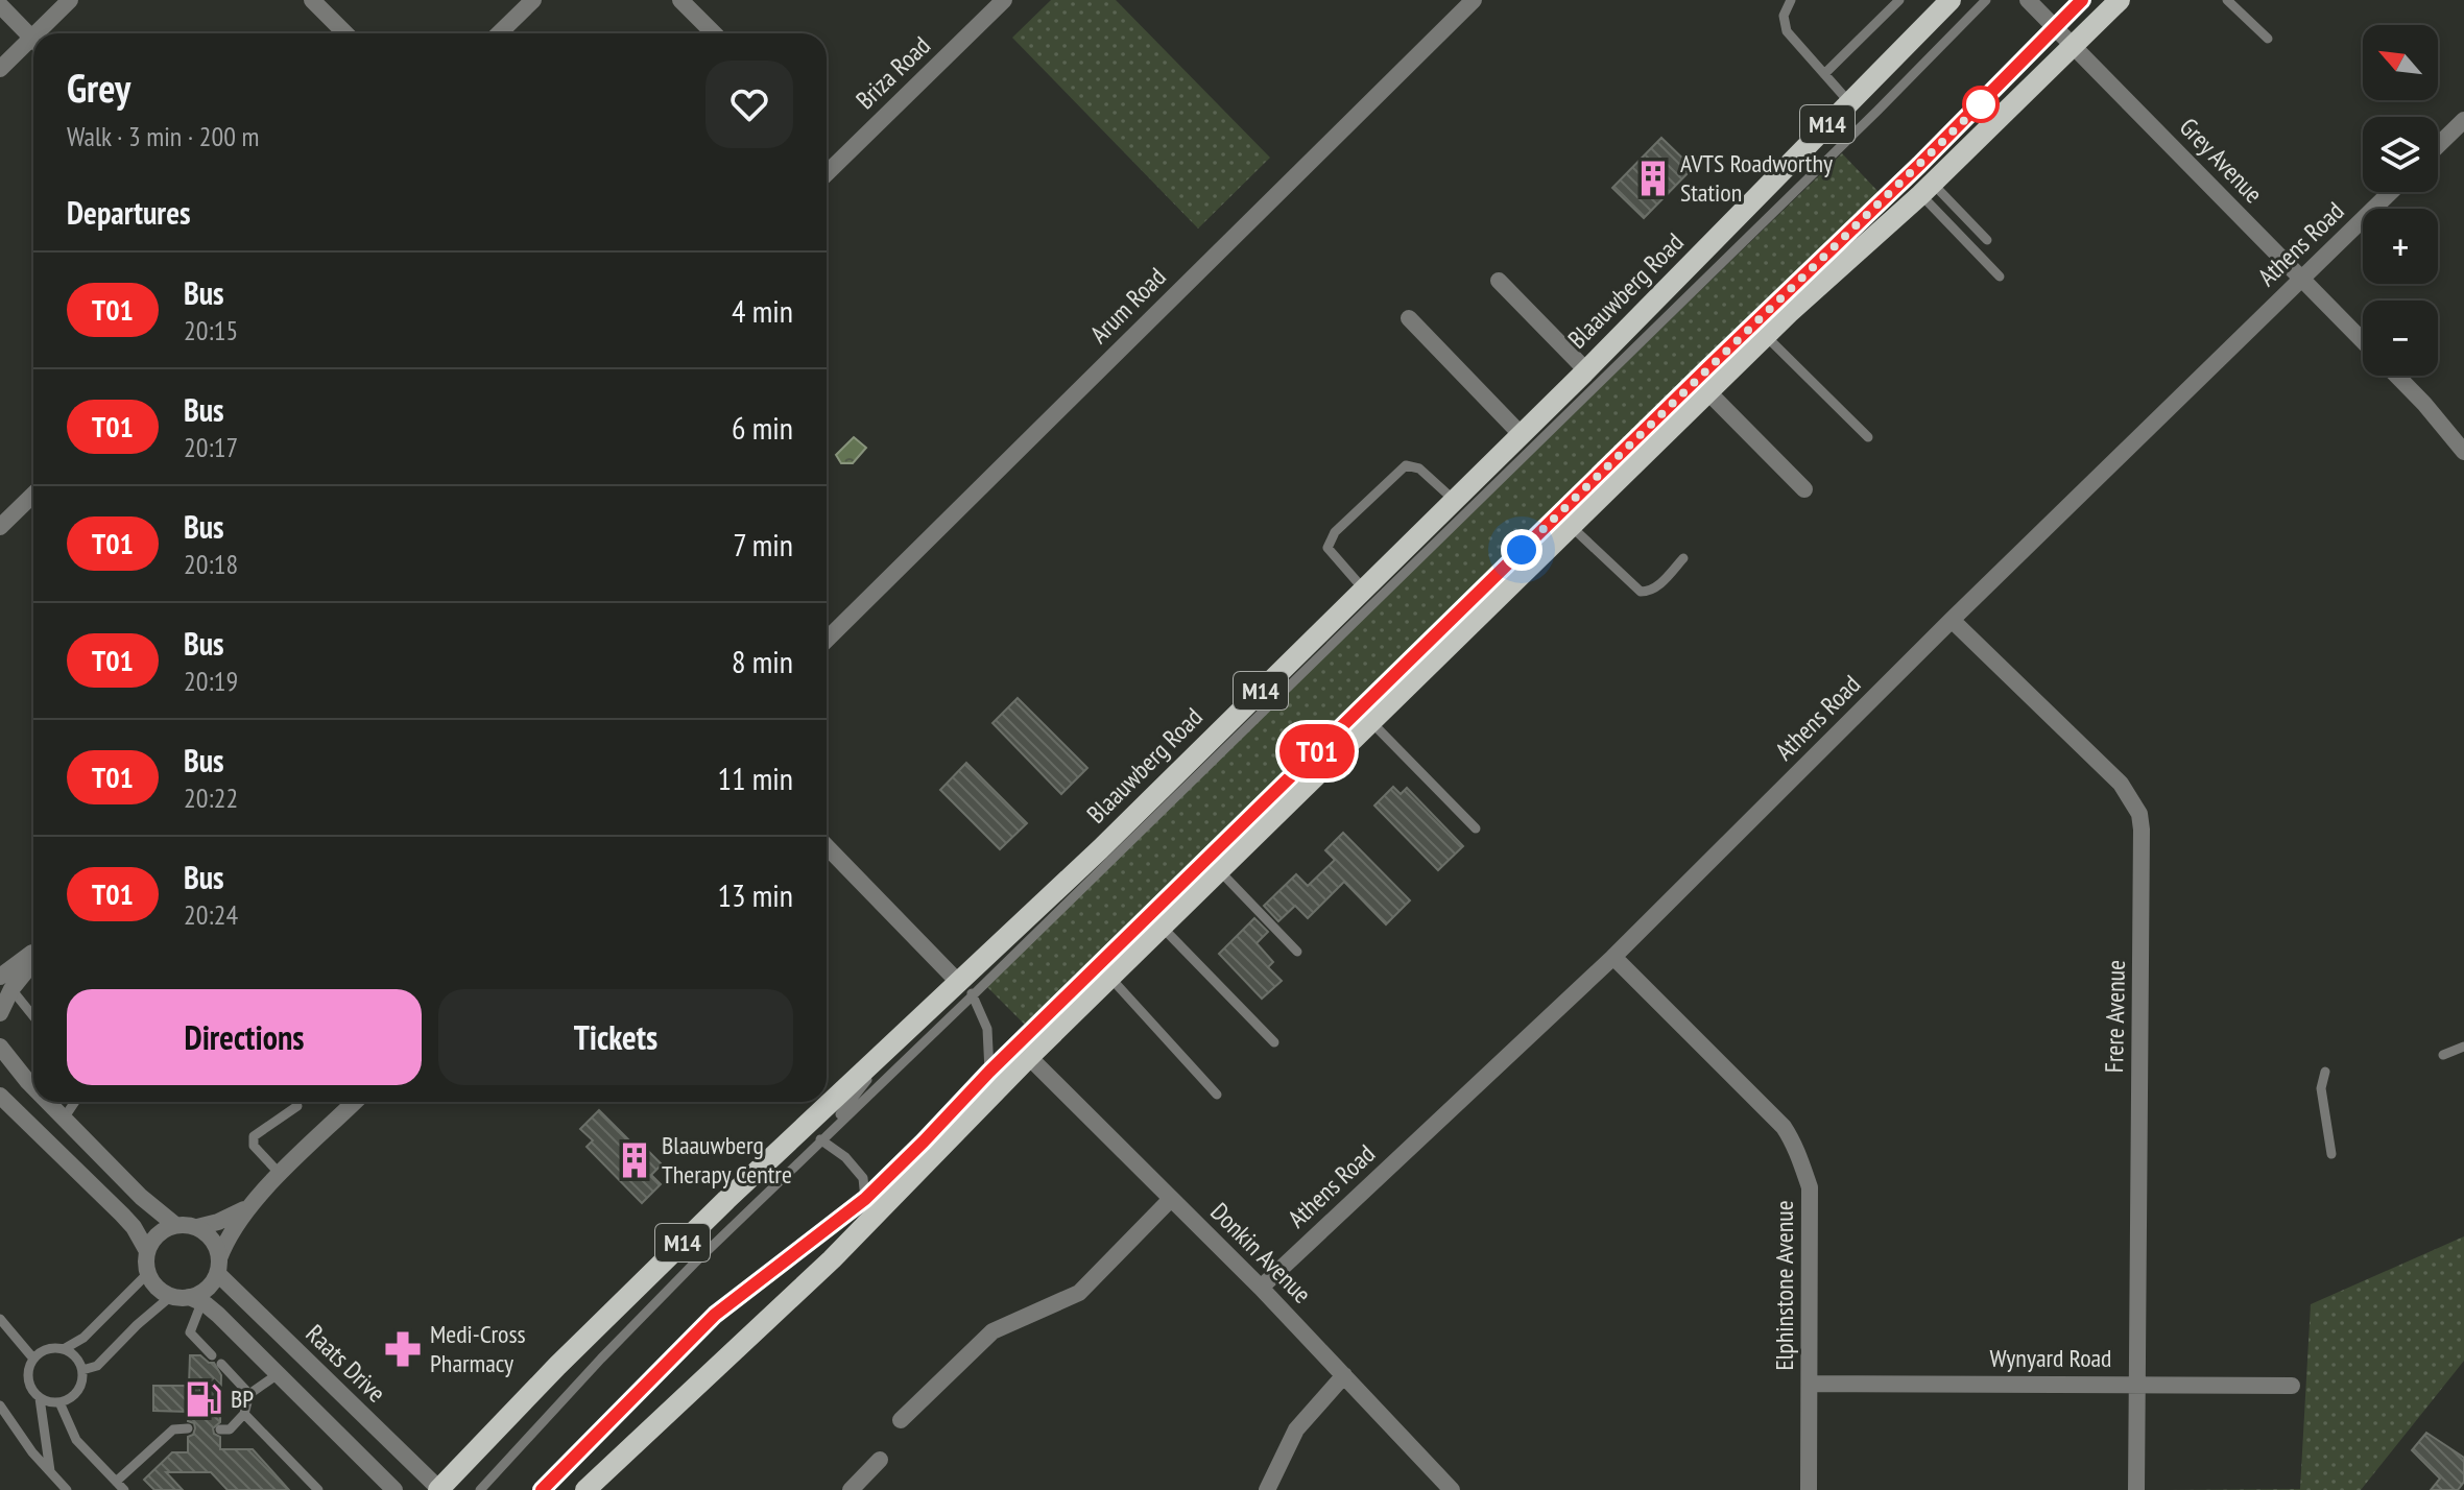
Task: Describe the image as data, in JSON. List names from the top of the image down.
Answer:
{
  "streets": {
    "main road": ["M14", "Blaauwberg Road"],
    "street": [
      "Briza Road",
      "Grey Avenue",
      "Athens Road",
      "Arum Road",
      "Frere Avenue",
      "Donkin Avenue",
      "Elphinstone Avenue",
      "Wynyard Road",
      "Raats Drive"
    ]
  },
  "crossings": [
    ["Grey Avenue", "Athens Road"],
    ["Athens Road", "Frere Avenue"],
    ["Athens Road", "Donkin Avenue"],
    ["Athens Road", "Elphinstone Avenue"],
    ["Blaauwberg Road", "Raats Drive"],
    ["Frere Avenue", "Wynyard Road"],
    ["Elphinstone Avenue", "Wynyard Road"]
  ],
  "places": {
    "building": ["AVTS Roadworthy Station", "Blaauwberg Therapy Centre"],
    "pharmacy": ["Medi-Cross Pharmacy"],
    "fuel station": ["BP"]
  },
  "lines": ["bus line T01"],
  "north": "top left",
  "page": {
    "on_map": "T01",
    "map_buttons": ["+", "−"],
    "heading": [
      ["Grey", "Walk · 3 min · 200 m"],
      "Departures"
    ],
    "list": [
      {
        "mark": "T01",
        "name": "Bus",
        "note": "20:15",
        "value": "4 min"
      },
      {
        "mark": "T01",
        "name": "Bus",
        "note": "20:17",
        "value": "6 min"
      },
      {
        "mark": "T01",
        "name": "Bus",
        "note": "20:18",
        "value": "7 min"
      },
      {
        "mark": "T01",
        "name": "Bus",
        "note": "20:19",
        "value": "8 min"
      },
      {
        "mark": "T01",
        "name": "Bus",
        "note": "20:22",
        "value": "11 min"
      },
      {
        "mark": "T01",
        "name": "Bus",
        "note": "20:24",
        "value": "13 min"
      }
    ],
    "buttons": ["Directions", "Tickets"]
  }
}
